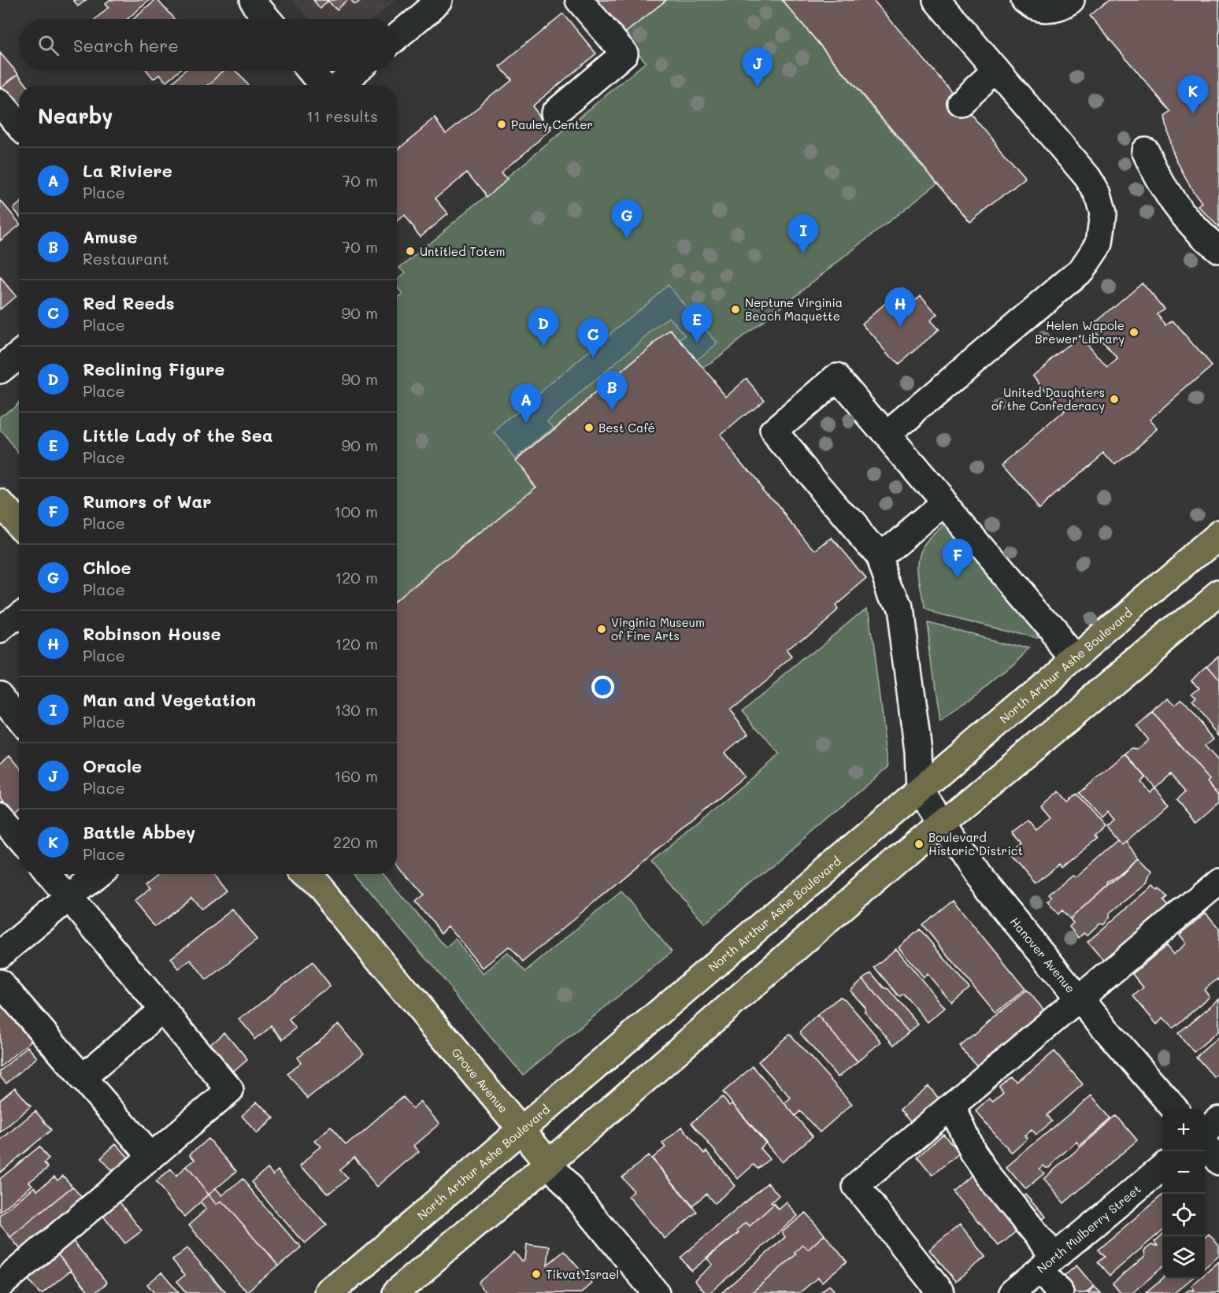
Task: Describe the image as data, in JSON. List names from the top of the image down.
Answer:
{
  "streets": {
    "main road": ["North Arthur Ashe Boulevard", "Grove Avenue"],
    "street": ["Hanover Avenue", "North Mulberry Street"]
  },
  "crossings": [
    ["North Arthur Ashe Boulevard", "Hanover Avenue"],
    ["North Arthur Ashe Boulevard", "Grove Avenue"]
  ],
  "places": [
    "Pauley Center",
    "Untitled Totem",
    "Neptune Virginia Beach Maquette",
    "Helen Wapole Brewer Library",
    "United Daughters of the Confederacy",
    "Best Café",
    "Virginia Museum of Fine Arts",
    "Boulevard Historic District",
    "Tikvat Israel"
  ],
  "page": {
    "search": "Search here",
    "pins": [
      "J",
      "K",
      "G",
      "I",
      "H",
      "E",
      "D",
      "C",
      "B",
      "A",
      "F"
    ],
    "heading": ["Nearby", "11 results"],
    "list": [
      {
        "mark": "A",
        "name": "La Riviere",
        "note": "Place",
        "value": "70 m"
      },
      {
        "mark": "B",
        "name": "Amuse",
        "note": "Restaurant",
        "value": "70 m"
      },
      {
        "mark": "C",
        "name": "Red Reeds",
        "note": "Place",
        "value": "90 m"
      },
      {
        "mark": "D",
        "name": "Reclining Figure",
        "note": "Place",
        "value": "90 m"
      },
      {
        "mark": "E",
        "name": "Little Lady of the Sea",
        "note": "Place",
        "value": "90 m"
      },
      {
        "mark": "F",
        "name": "Rumors of War",
        "note": "Place",
        "value": "100 m"
      },
      {
        "mark": "G",
        "name": "Chloe",
        "note": "Place",
        "value": "120 m"
      },
      {
        "mark": "H",
        "name": "Robinson House",
        "note": "Place",
        "value": "120 m"
      },
      {
        "mark": "I",
        "name": "Man and Vegetation",
        "note": "Place",
        "value": "130 m"
      },
      {
        "mark": "J",
        "name": "Oracle",
        "note": "Place",
        "value": "160 m"
      },
      {
        "mark": "K",
        "name": "Battle Abbey",
        "note": "Place",
        "value": "220 m"
      }
    ],
    "map_buttons": ["+", "−"]
  }
}
